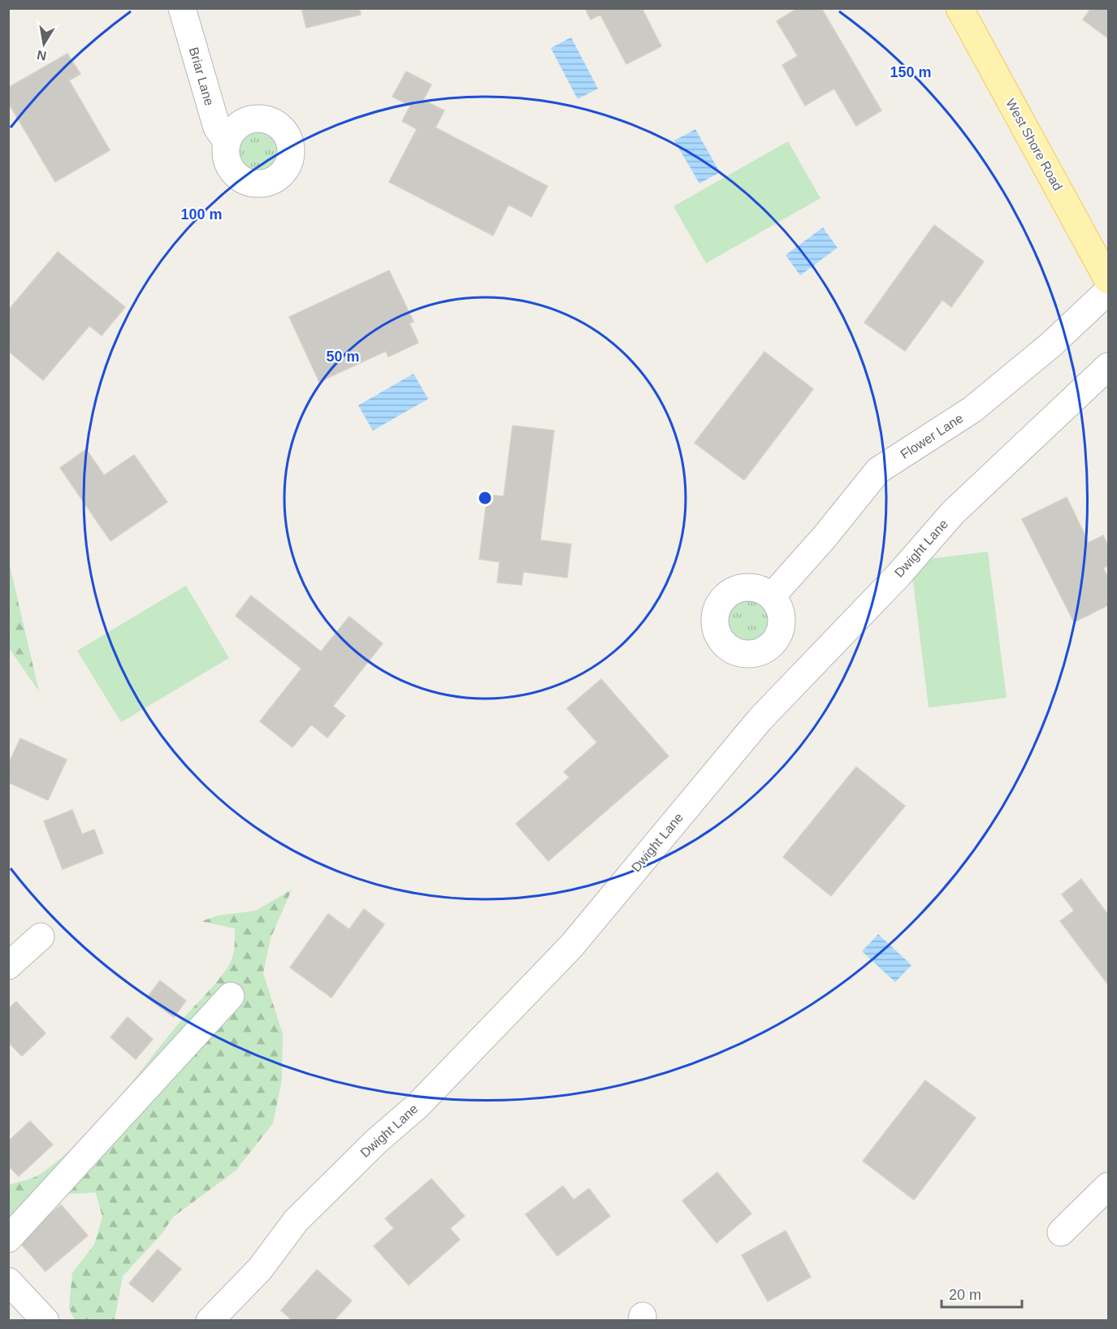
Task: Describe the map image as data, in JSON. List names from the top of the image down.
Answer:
{
  "streets": {
    "main road": ["West Shore Road"],
    "street": ["Briar Lane", "Flower Lane", "Dwight Lane"]
  },
  "scale_bar": "20 m",
  "north": "bottom",
  "rings": ["150 m", "100 m", "50 m"]
}
